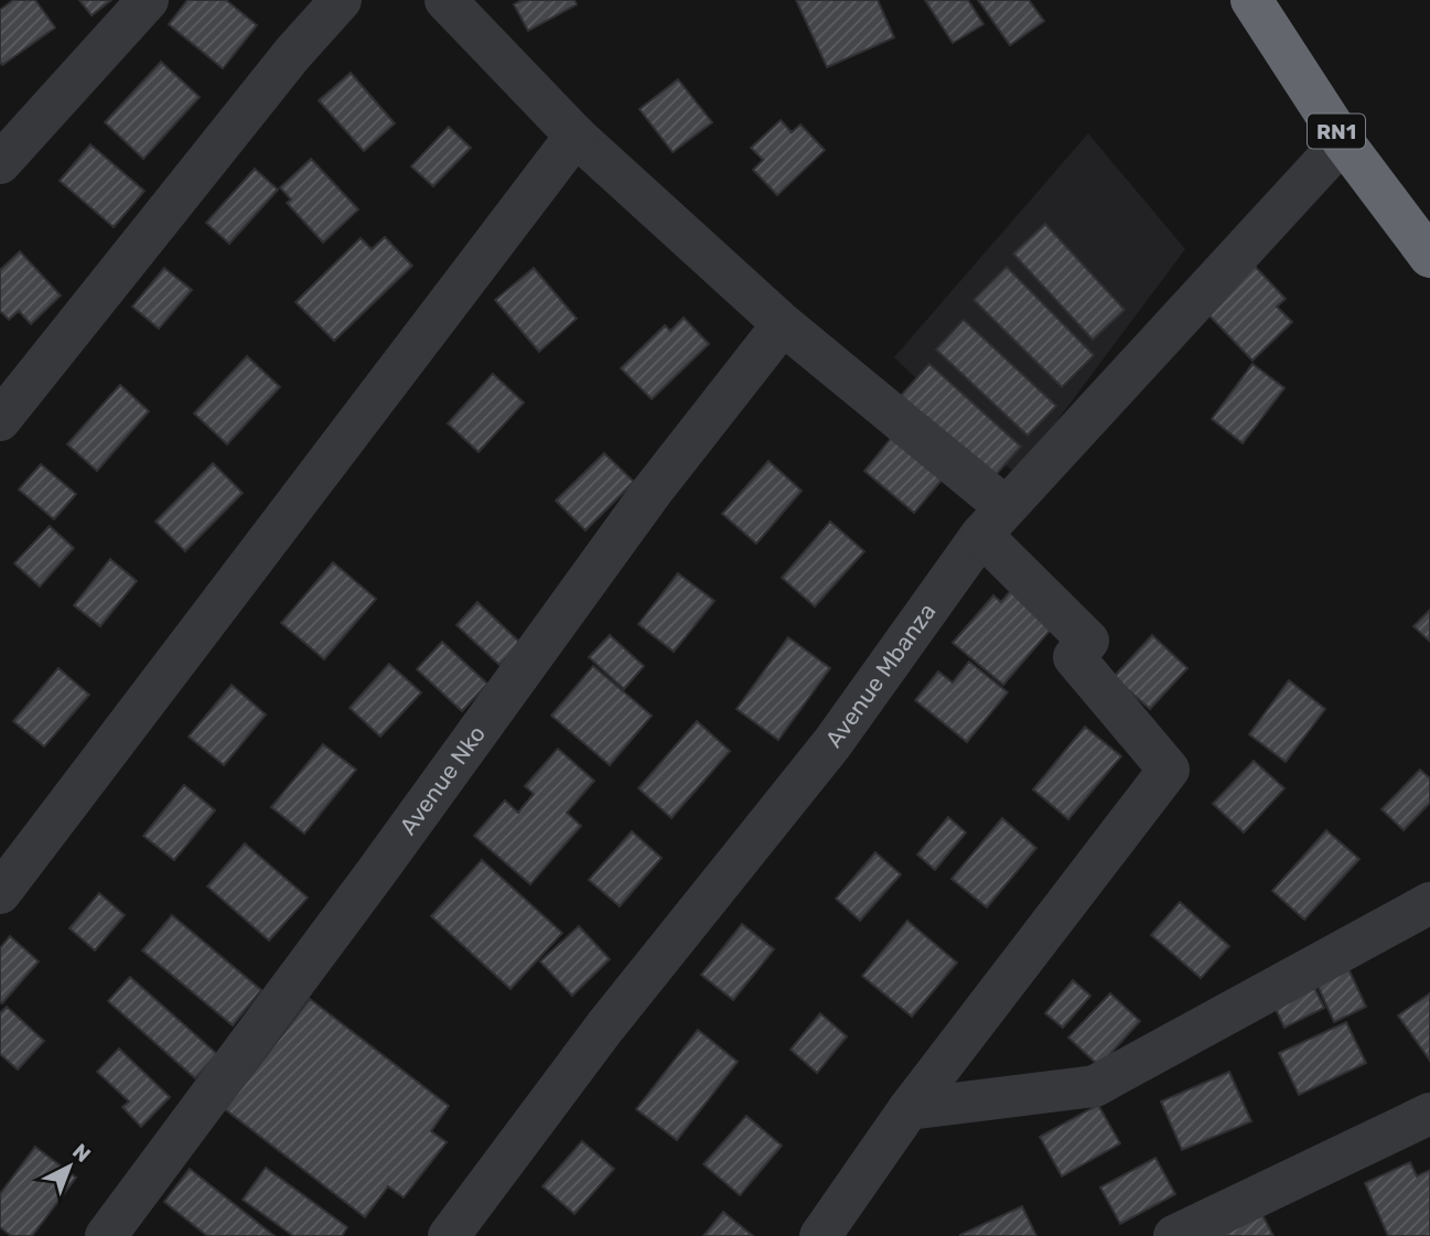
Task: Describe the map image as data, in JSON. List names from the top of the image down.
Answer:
{
  "streets": {
    "highway": ["RN1"],
    "street": ["Avenue Mbanza", "Avenue Nko"]
  },
  "crossings": [
    ["RN1", "Avenue Mbanza"]
  ],
  "north": "top right"
}
